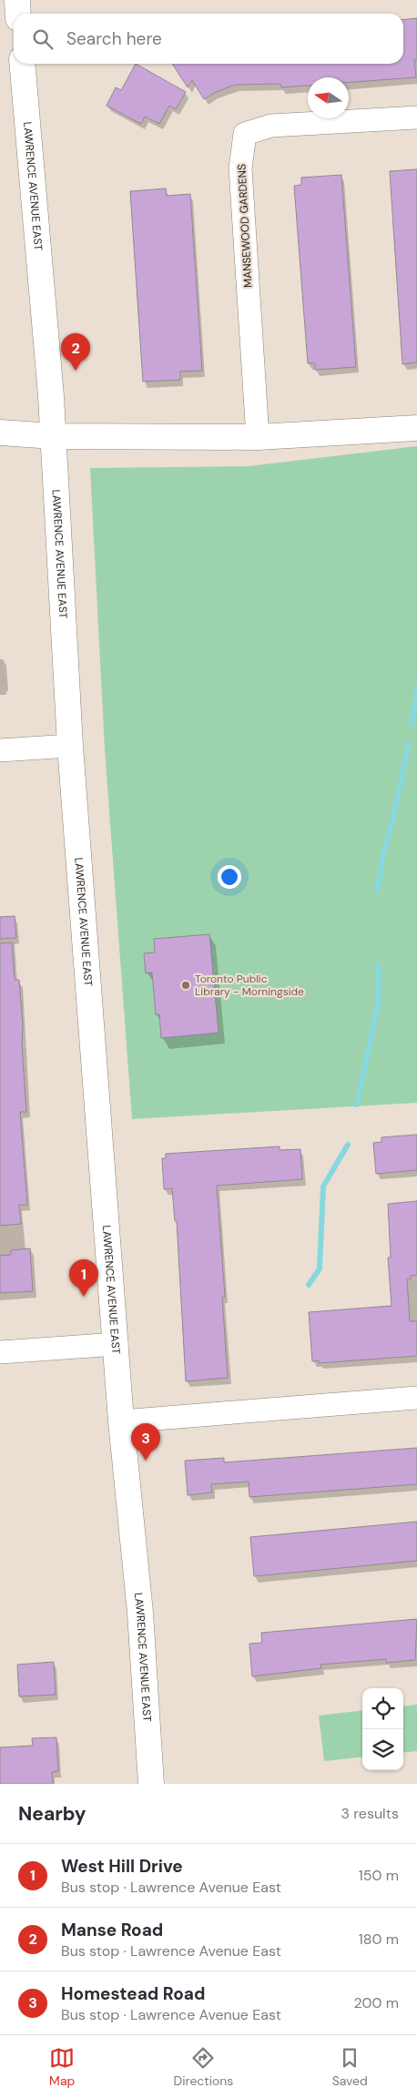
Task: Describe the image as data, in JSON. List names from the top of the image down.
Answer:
{
  "streets": {
    "main road": ["LAWRENCE AVENUE EAST"],
    "street": ["MANSEWOOD GARDENS"]
  },
  "places": ["Toronto Public Library - Morningside"],
  "north": "left",
  "page": {
    "search": "Search here",
    "pins": ["2", "1", "3"],
    "heading": ["Nearby", "3 results"],
    "list": [
      {
        "mark": "1",
        "name": "West Hill Drive",
        "note": "Bus stop · Lawrence Avenue East",
        "value": "150 m"
      },
      {
        "mark": "2",
        "name": "Manse Road",
        "note": "Bus stop · Lawrence Avenue East",
        "value": "180 m"
      },
      {
        "mark": "3",
        "name": "Homestead Road",
        "note": "Bus stop · Lawrence Avenue East",
        "value": "200 m"
      }
    ],
    "nav": ["Map", "Directions", "Saved"]
  }
}
